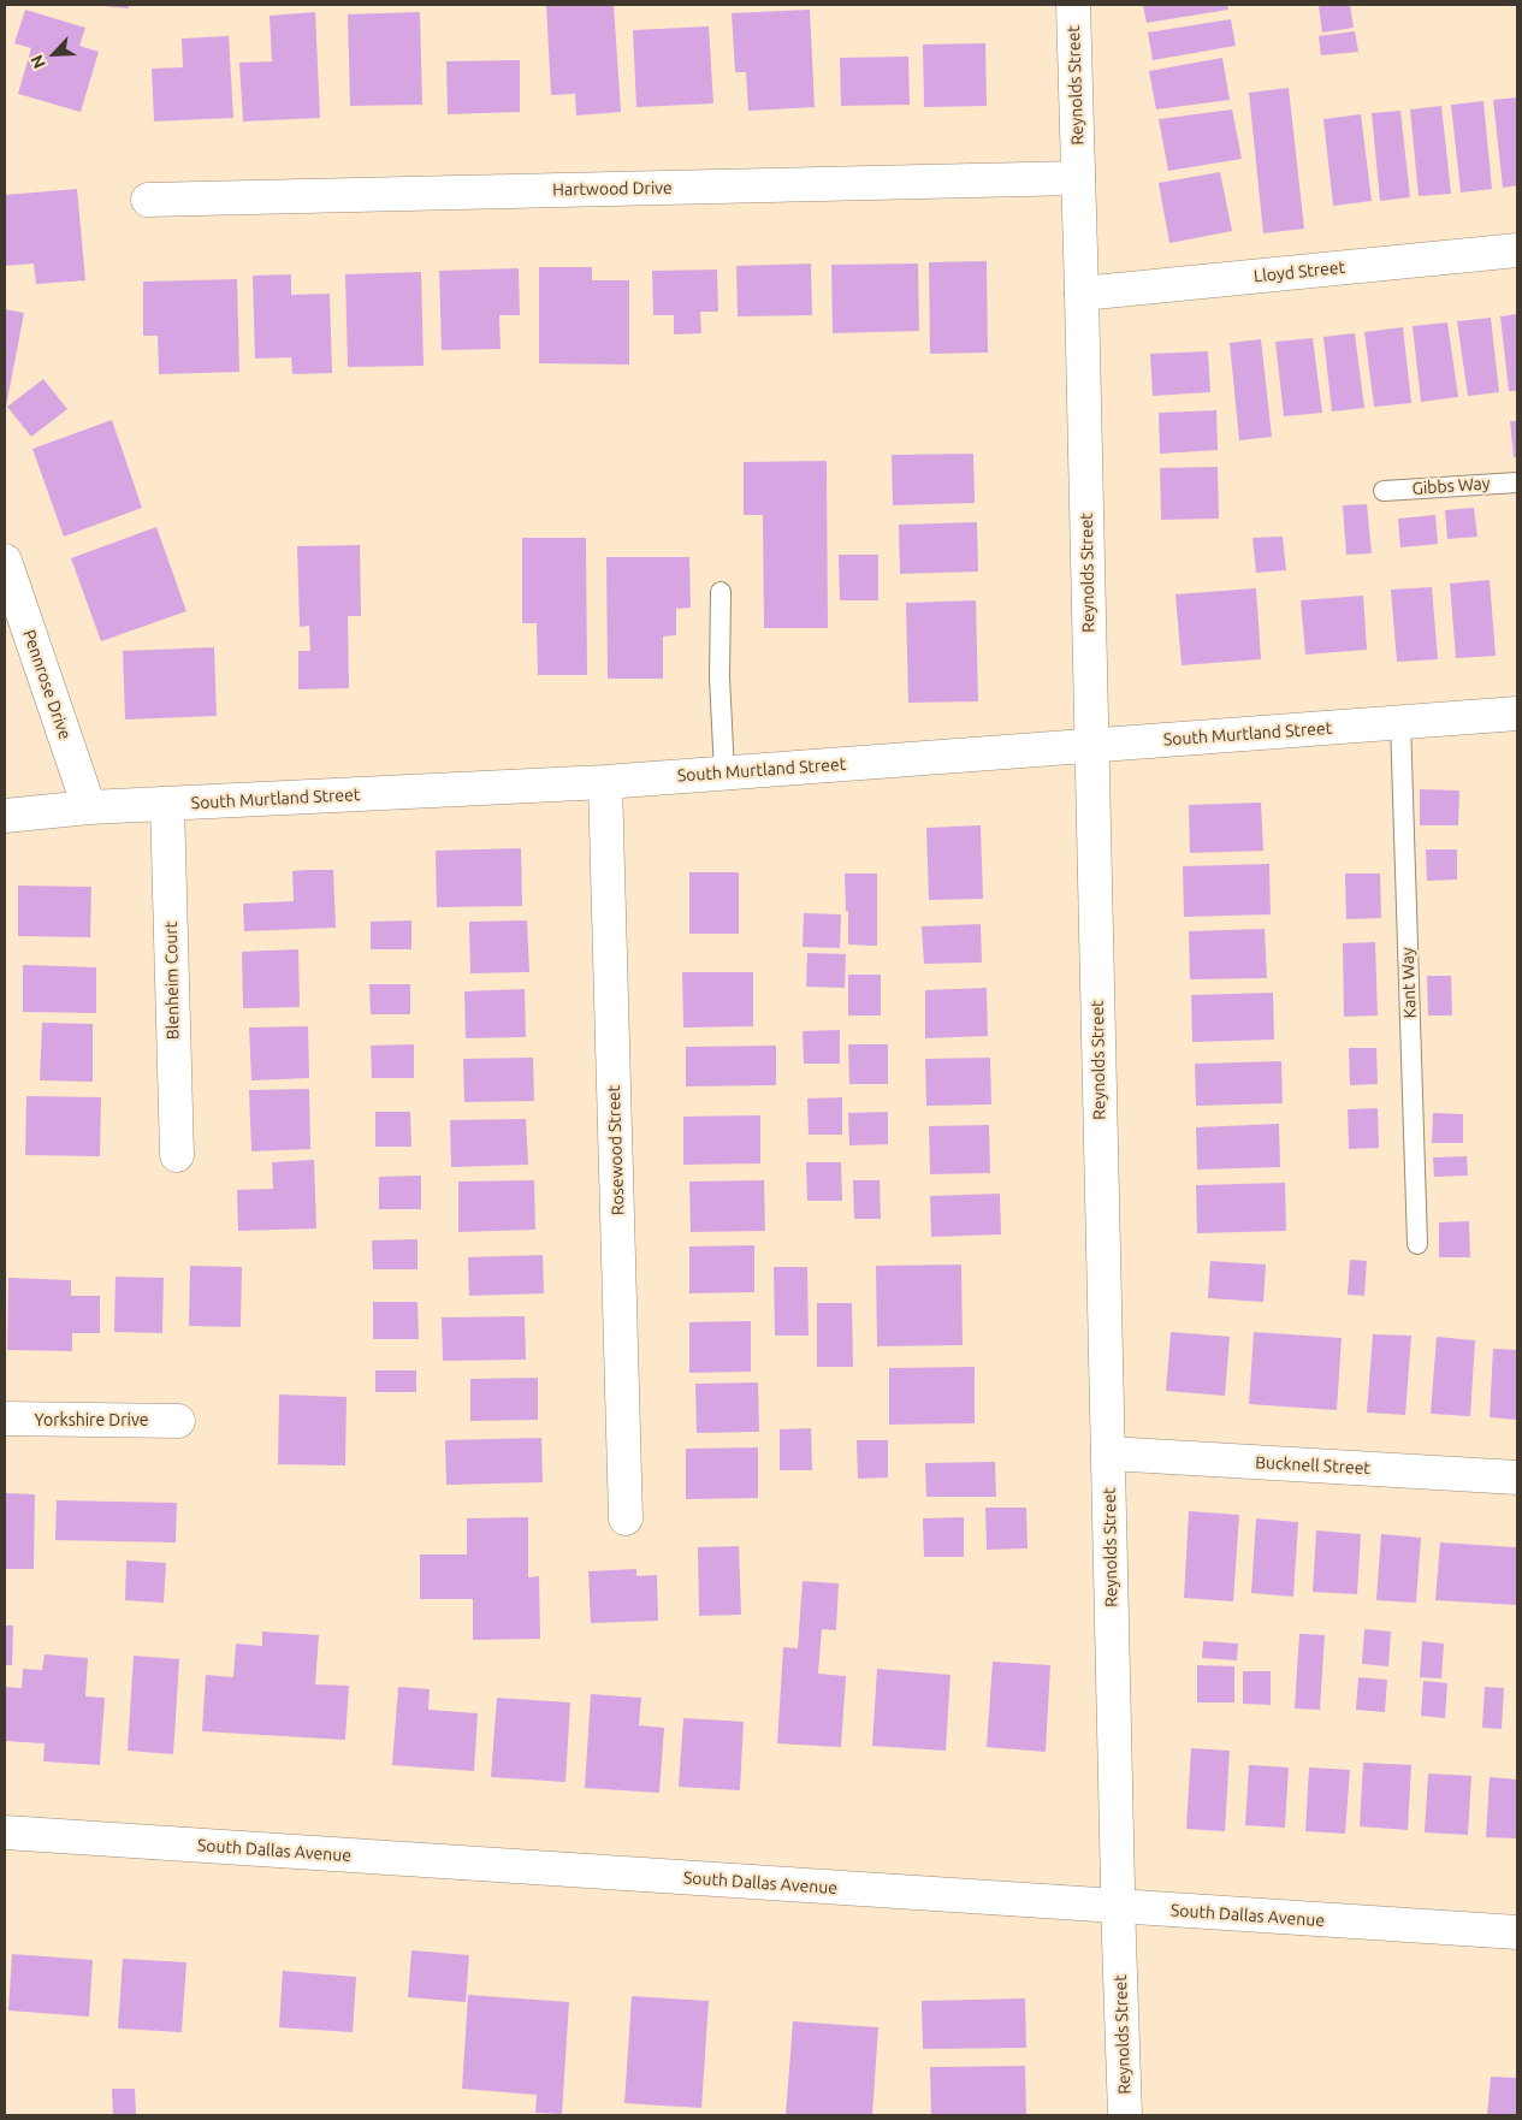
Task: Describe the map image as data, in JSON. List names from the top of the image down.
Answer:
{
  "streets": {
    "street": [
      "Reynolds Street",
      "Hartwood Drive",
      "Lloyd Street",
      "Pennrose Drive",
      "South Murtland Street",
      "Blenheim Court",
      "Rosewood Street",
      "Yorkshire Drive",
      "Bucknell Street",
      "South Dallas Avenue"
    ],
    "lane": ["Gibbs Way", "Kant Way"]
  },
  "crossings": [
    ["Reynolds Street", "Hartwood Drive"],
    ["Reynolds Street", "Lloyd Street"],
    ["Reynolds Street", "South Murtland Street"],
    ["Reynolds Street", "Bucknell Street"],
    ["Reynolds Street", "South Dallas Avenue"],
    ["Pennrose Drive", "South Murtland Street"],
    ["South Murtland Street", "Blenheim Court"],
    ["South Murtland Street", "Kant Way"],
    ["South Murtland Street", "Rosewood Street"]
  ],
  "north": "bottom left"
}
